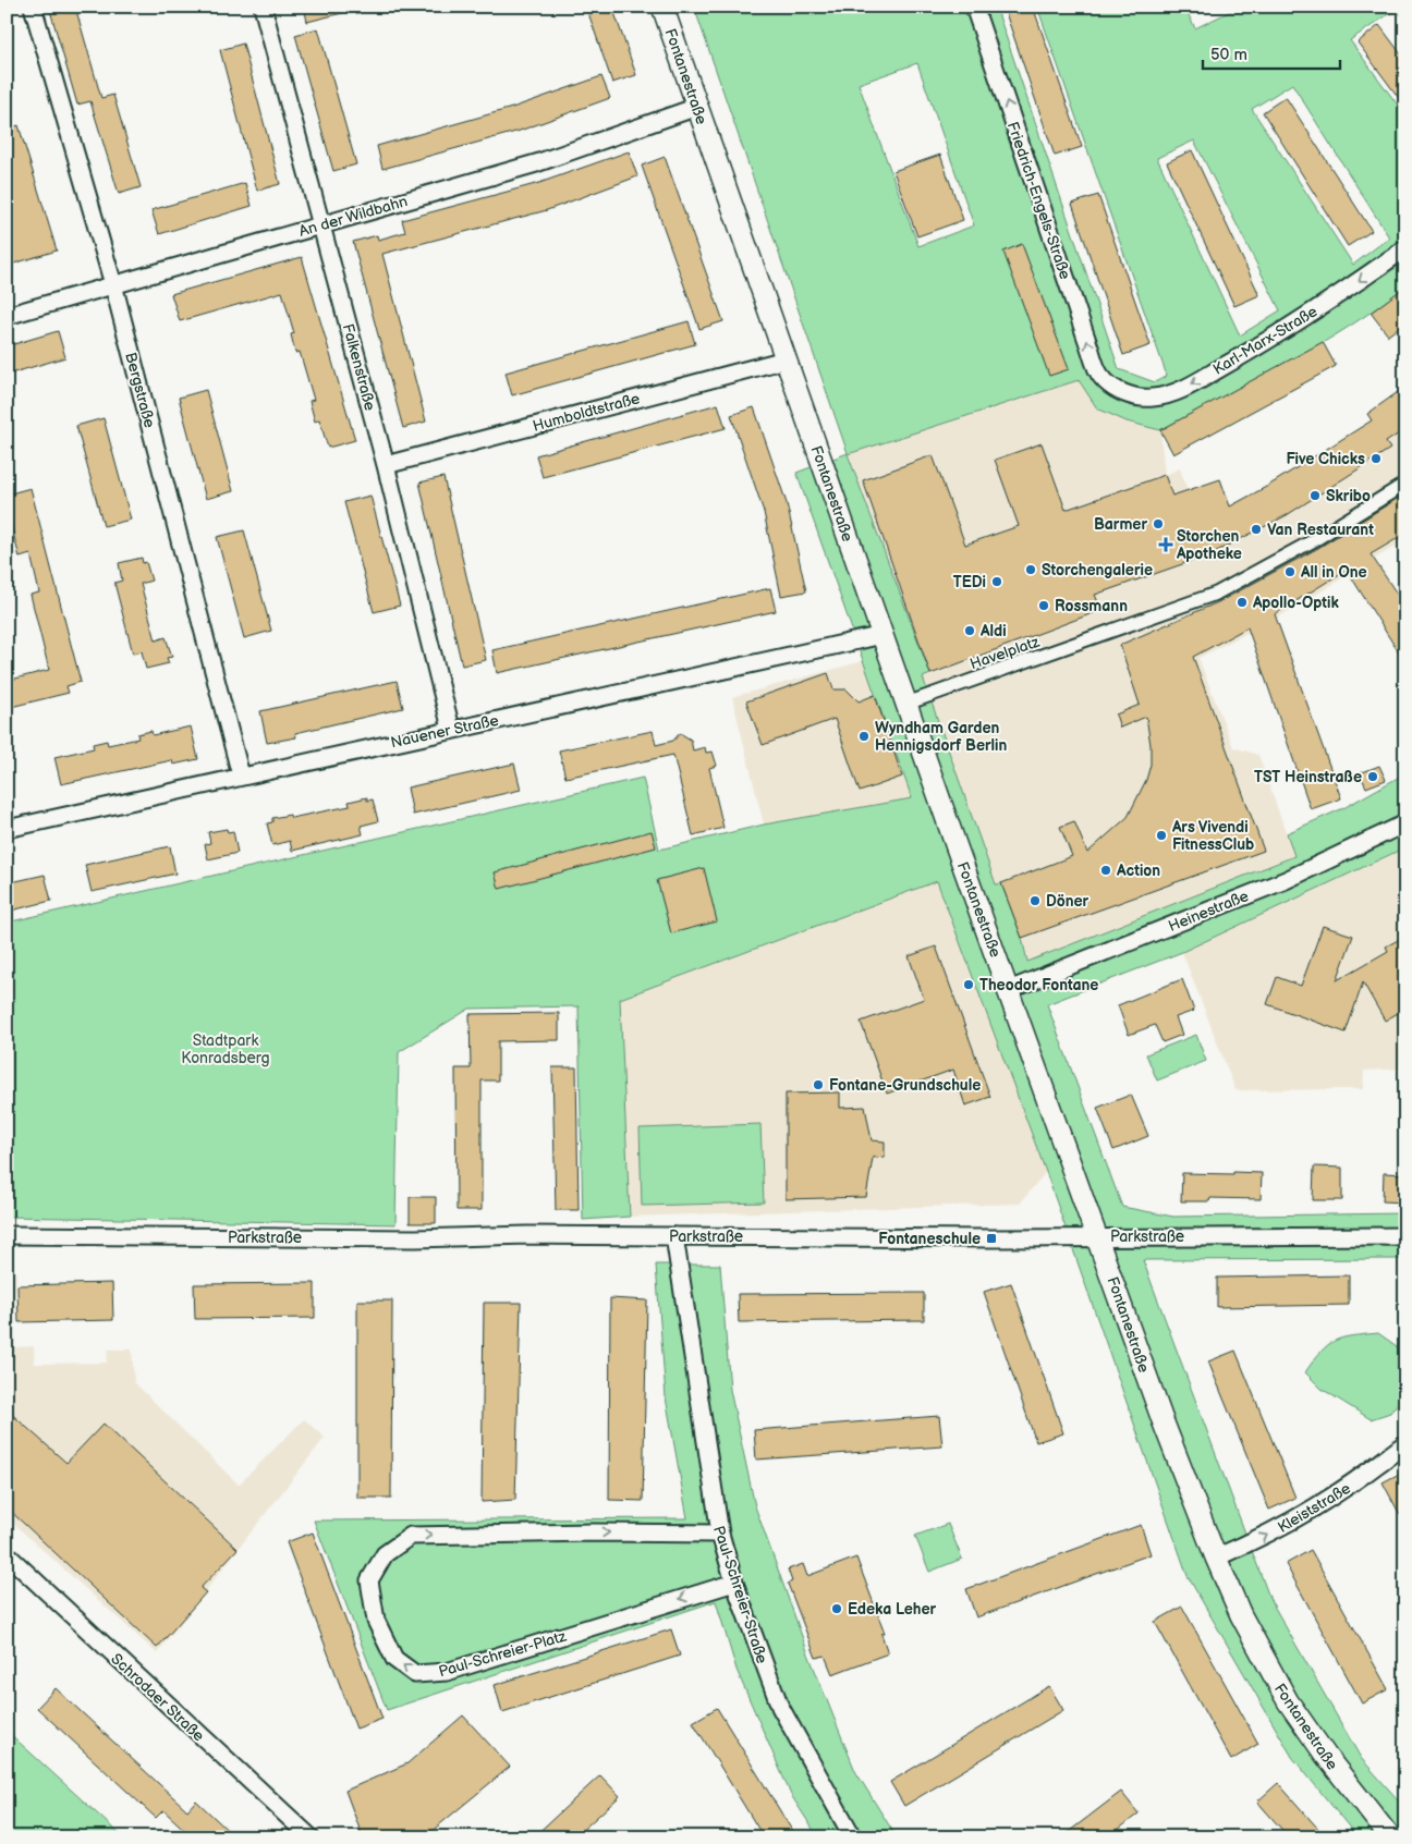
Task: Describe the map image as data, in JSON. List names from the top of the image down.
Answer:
{
  "streets": {
    "street": [
      "Fontanestraße",
      "Friedrich-Engels-Straße",
      "An der Wildbahn",
      "Karl-Marx-Straße",
      "Falkenstraße",
      "Bergstraße",
      "Humboldtstraße",
      "Havelplatz",
      "Nauener Straße",
      "Heinestraße",
      "Parkstraße",
      "Kleiststraße",
      "Paul-Schreier-Straße",
      "Paul-Schreier-Platz",
      "Schrodaer Straße"
    ]
  },
  "crossings": [
    ["Fontanestraße", "An der Wildbahn"],
    ["Fontanestraße", "Humboldtstraße"],
    ["Fontanestraße", "Havelplatz"],
    ["Fontanestraße", "Nauener Straße"],
    ["Fontanestraße", "Heinestraße"],
    ["Fontanestraße", "Parkstraße"],
    ["Fontanestraße", "Kleiststraße"],
    ["Friedrich-Engels-Straße", "Karl-Marx-Straße"],
    ["An der Wildbahn", "Falkenstraße"],
    ["An der Wildbahn", "Bergstraße"],
    ["Falkenstraße", "Humboldtstraße"],
    ["Falkenstraße", "Nauener Straße"],
    ["Bergstraße", "Nauener Straße"],
    ["Parkstraße", "Paul-Schreier-Straße"],
    ["Paul-Schreier-Straße", "Paul-Schreier-Platz"]
  ],
  "one_way": ["Friedrich-Engels-Straße", "Karl-Marx-Straße", "Kleiststraße"],
  "parks": ["Stadtpark Konradsberg"],
  "places": {
    "other": [
      "Five Chicks",
      "Skribo",
      "Barmer",
      "Van Restaurant",
      "Storchengalerie",
      "All in One",
      "TEDi",
      "Apollo-Optik",
      "Rossmann",
      "Aldi",
      "Wyndham Garden Hennigsdorf Berlin",
      "TST Heinstraße",
      "Ars Vivendi FitnessClub",
      "Action",
      "Döner",
      "Theodor Fontane",
      "Fontane-Grundschule",
      "Edeka Leher"
    ],
    "health": ["Storchen Apotheke"],
    "transit": ["Fontaneschule"]
  },
  "scale_bar": "50 m"
}
